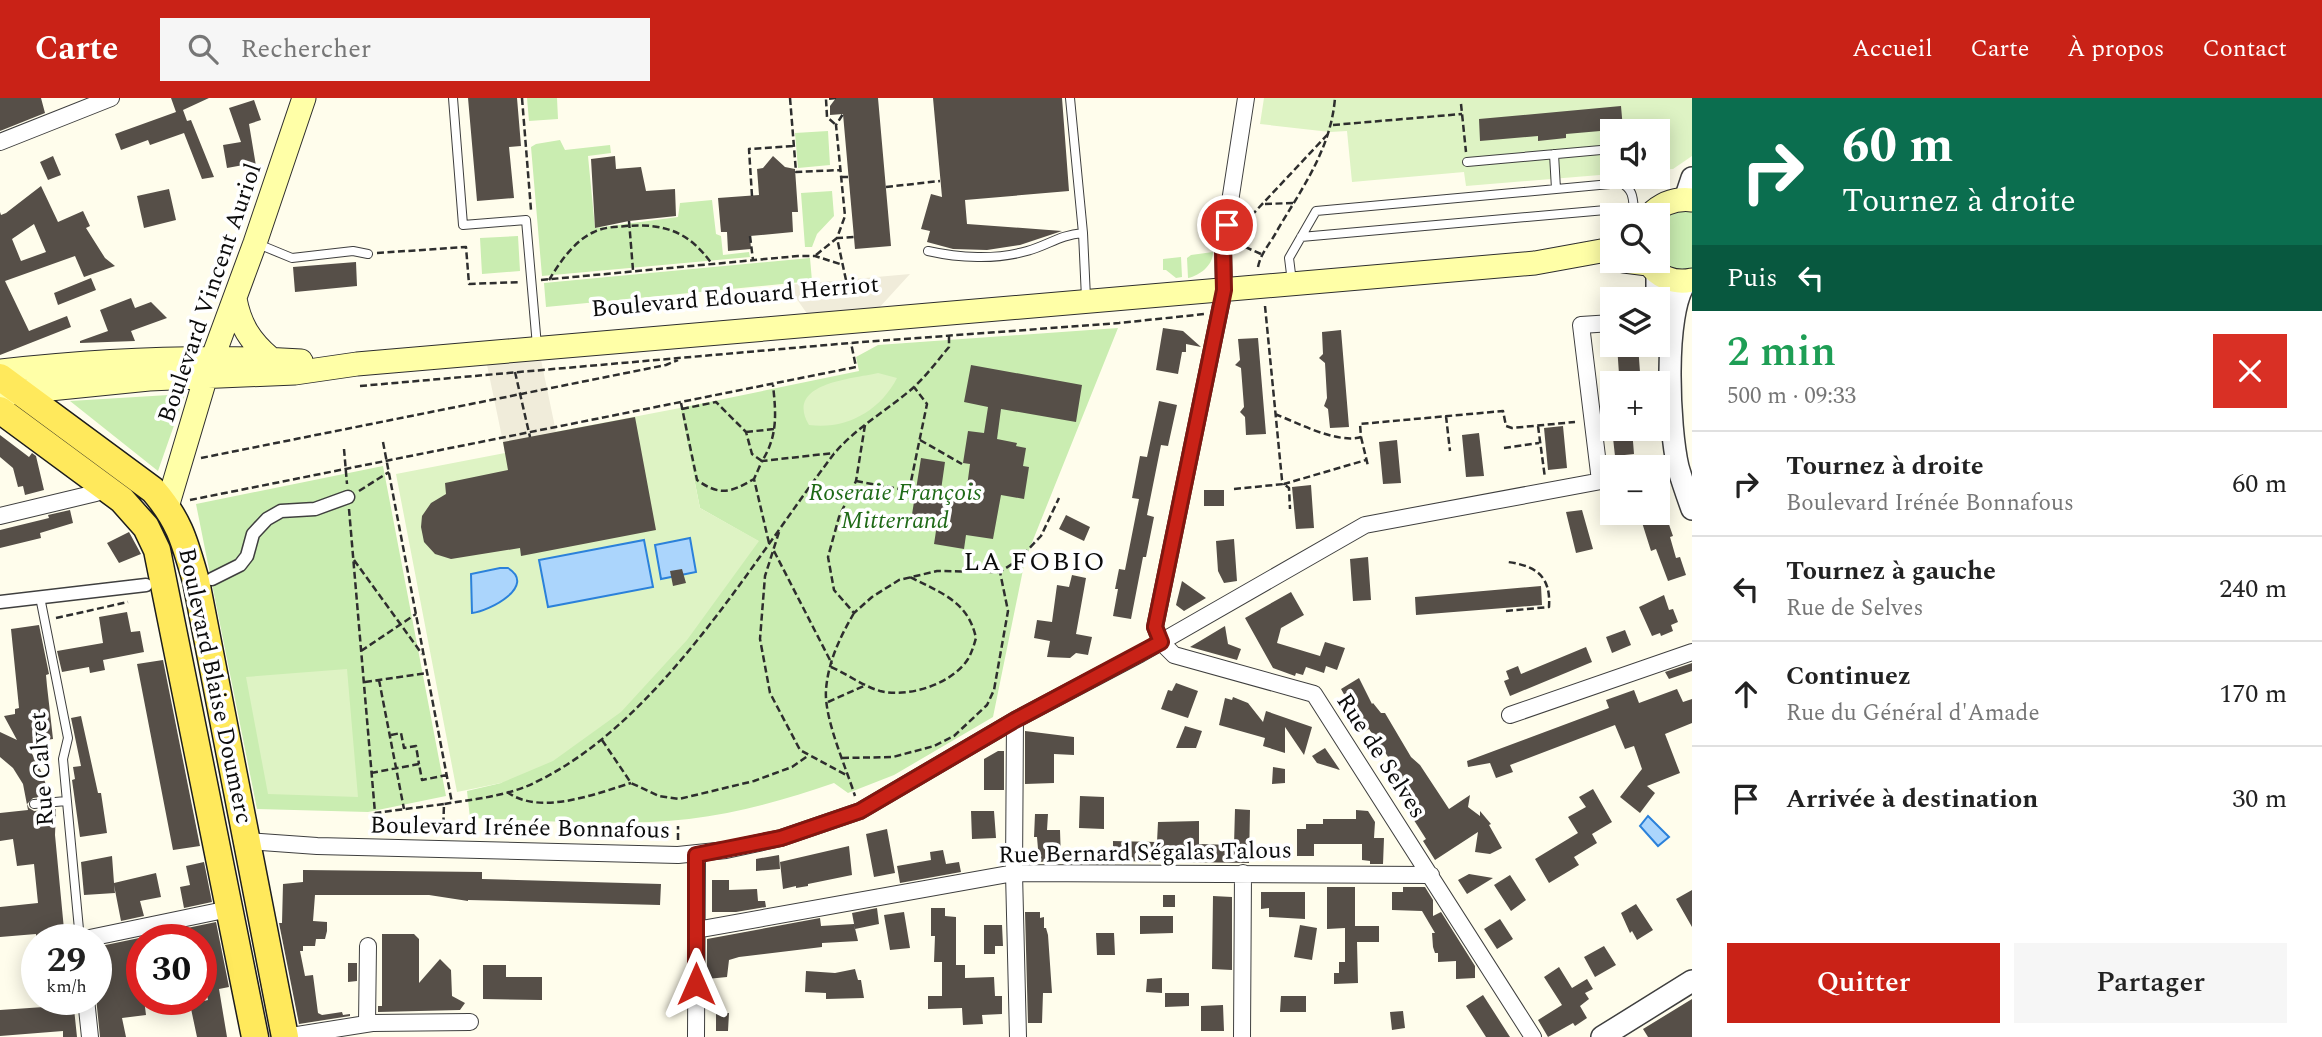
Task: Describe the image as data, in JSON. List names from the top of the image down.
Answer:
{
  "streets": {
    "main road": ["Boulevard Vincent Auriol", "Boulevard Edouard Herriot", "Boulevard Blaise Doumerc"],
    "street": [
      "Rue de Selves",
      "Rue Calvet",
      "Boulevard Irénée Bonnafous",
      "Rue Bernard Ségalas Talous"
    ]
  },
  "crossings": [
    ["Boulevard Vincent Auriol", "Boulevard Edouard Herriot"],
    ["Boulevard Vincent Auriol", "Boulevard Blaise Doumerc"],
    ["Boulevard Blaise Doumerc", "Rue Calvet"],
    ["Boulevard Blaise Doumerc", "Boulevard Irénée Bonnafous"],
    ["Rue de Selves", "Boulevard Irénée Bonnafous"],
    ["Rue de Selves", "Rue Bernard Ségalas Talous"]
  ],
  "districts": ["LA FOBIO"],
  "parks": ["Roseraie François Mitterrand"],
  "page": {
    "header": "Carte",
    "search": "Rechercher",
    "nav": [
      "Accueil",
      "Carte",
      "À propos",
      "Contact"
    ],
    "turn": ["60 m", "Tournez à droite"],
    "map_buttons": ["+", "−"],
    "then": "Puis",
    "heading": ["2 min", "500 m · 09:33"],
    "list": [
      {
        "name": "Tournez à droite",
        "note": "Boulevard Irénée Bonnafous",
        "value": "60 m"
      },
      {
        "name": "Tournez à gauche",
        "note": "Rue de Selves",
        "value": "240 m"
      },
      {
        "name": "Continuez",
        "note": "Rue du Général d'Amade",
        "value": "170 m"
      },
      {
        "name": "Arrivée à destination",
        "value": "30 m"
      }
    ],
    "speed": "29 km/h",
    "limit": "30",
    "buttons": ["Quitter", "Partager"]
  }
}
